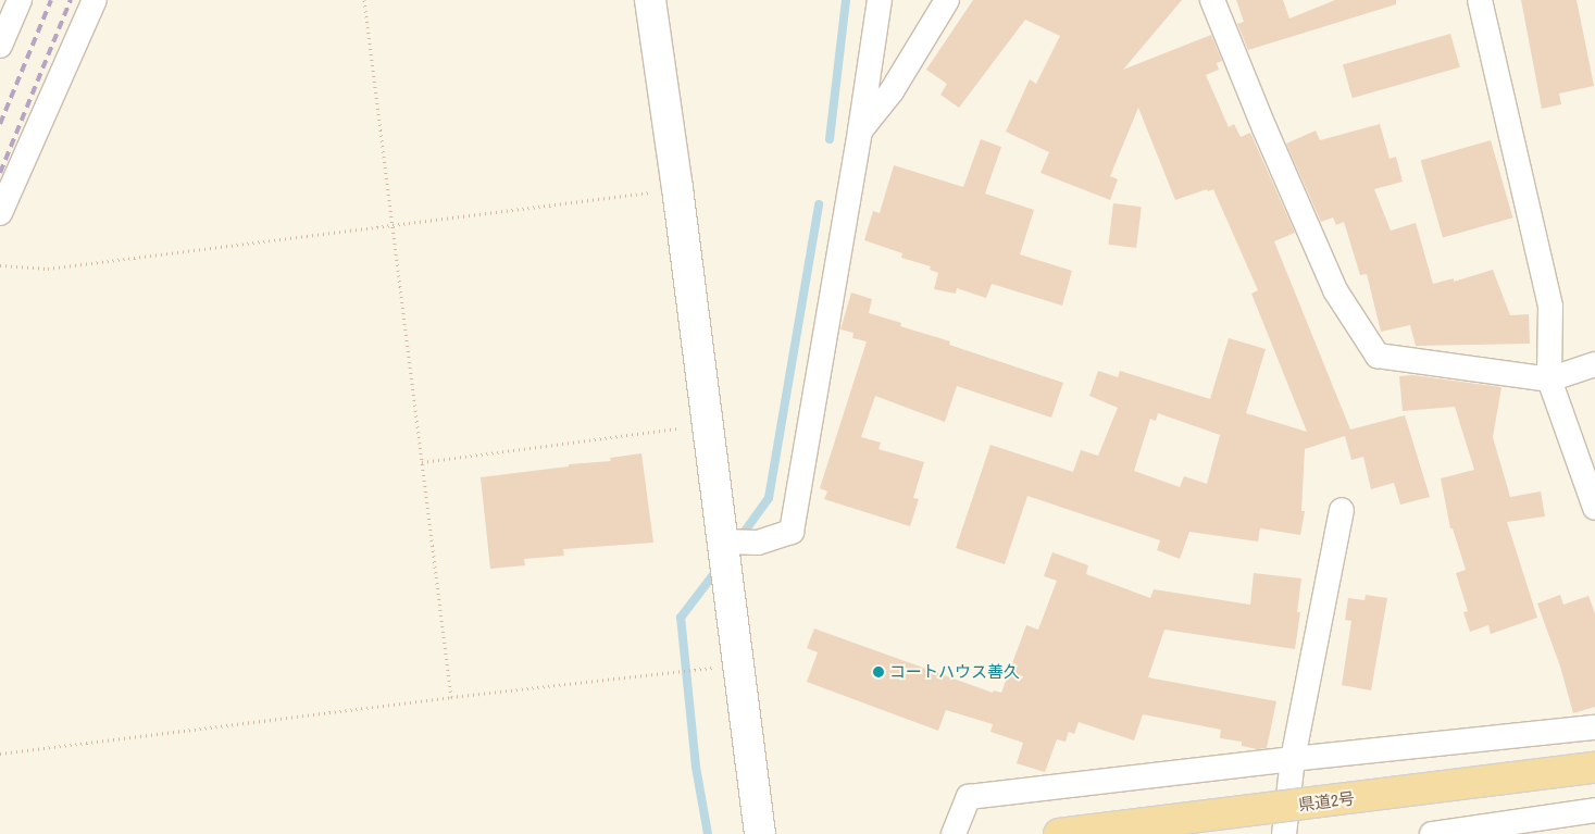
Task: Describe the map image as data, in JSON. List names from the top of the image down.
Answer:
{
  "streets": {
    "main road": ["県道2号"]
  },
  "places": ["コートハウス善久"]
}
